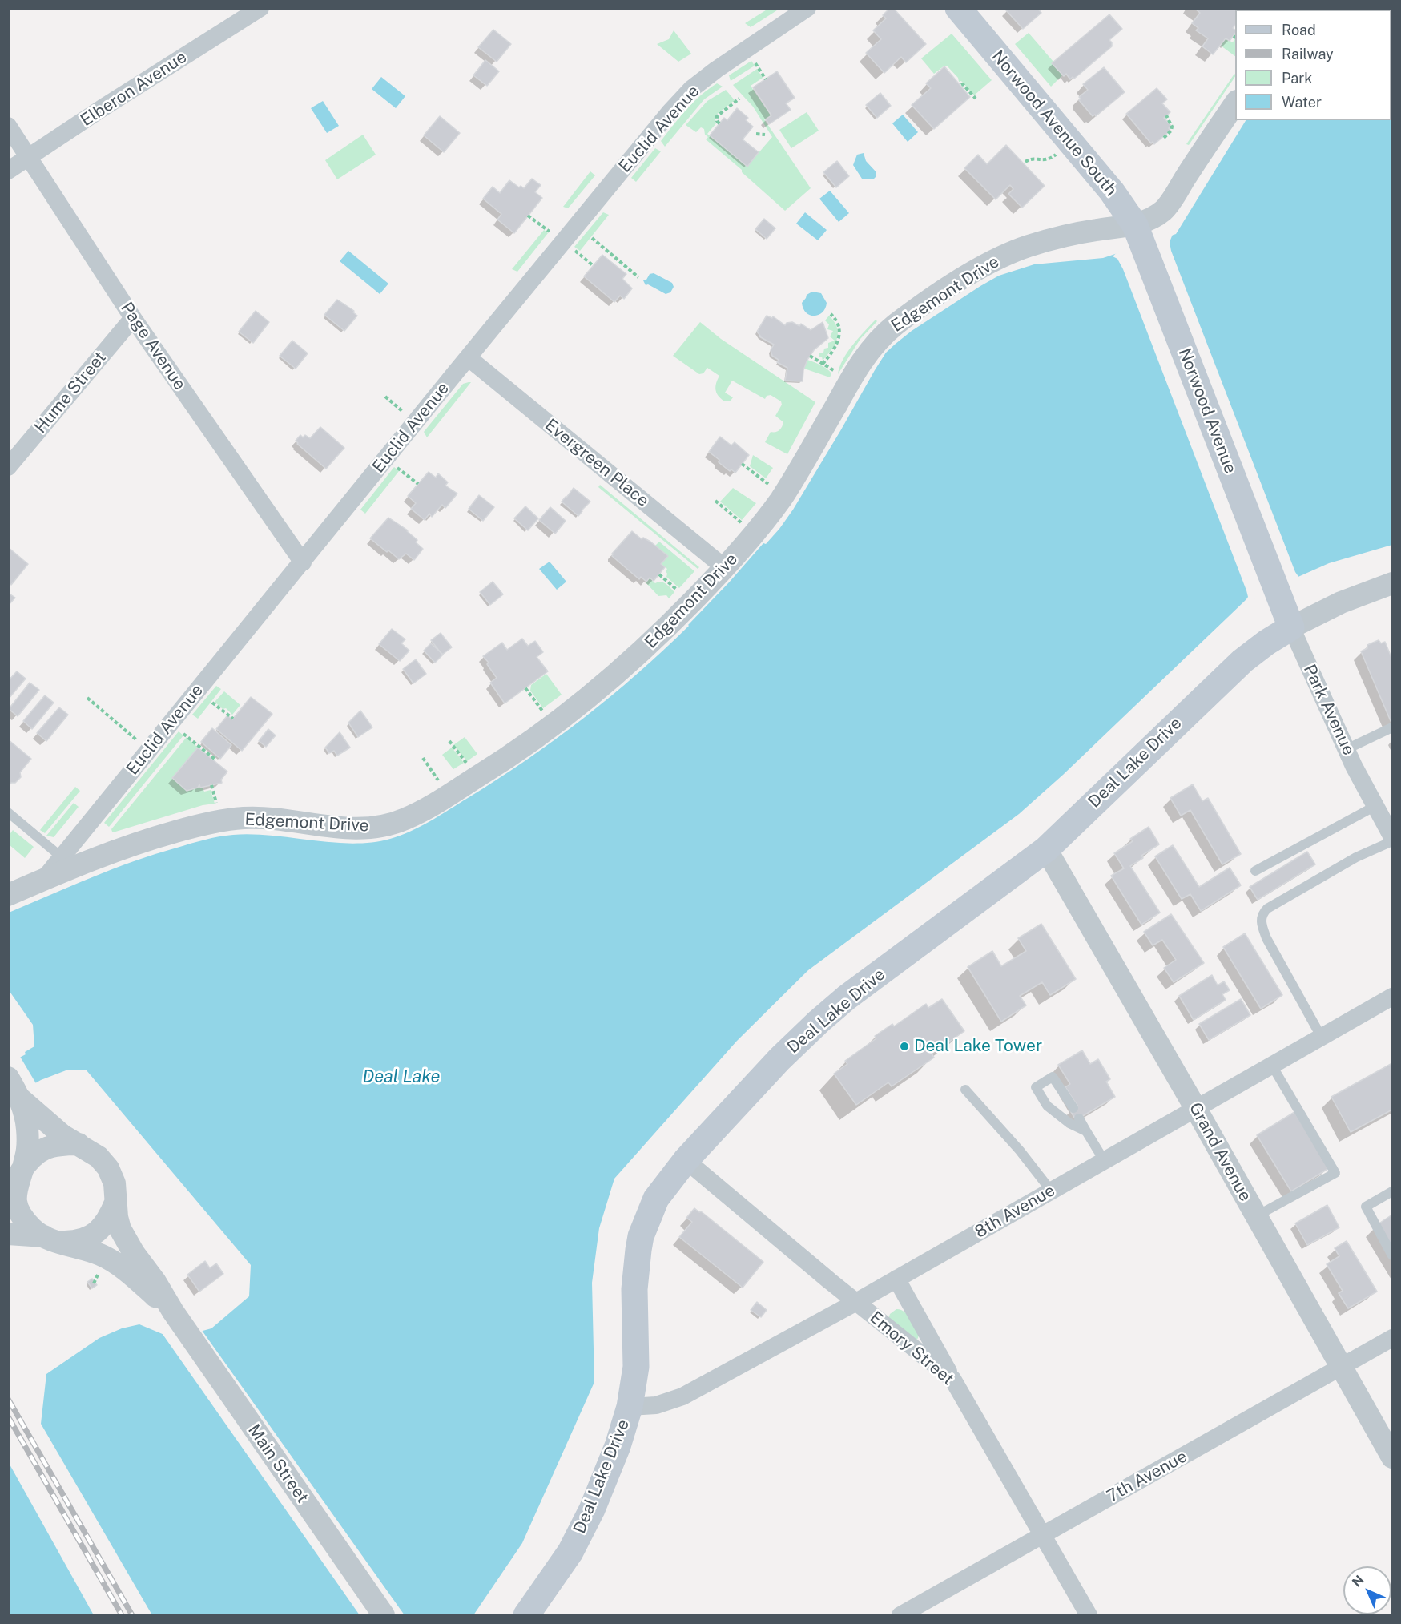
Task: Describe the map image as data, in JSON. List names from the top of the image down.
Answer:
{
  "streets": {
    "main road": [
      "Norwood Avenue South",
      "Norwood Avenue",
      "Park Avenue",
      "Deal Lake Drive"
    ],
    "street": [
      "Elberon Avenue",
      "Euclid Avenue",
      "Edgemont Drive",
      "Page Avenue",
      "Hume Street",
      "Evergreen Place",
      "Grand Avenue",
      "8th Avenue",
      "Emory Street",
      "Main Street",
      "7th Avenue"
    ]
  },
  "crossings": [
    ["Elberon Avenue", "Page Avenue"],
    ["Norwood Avenue South", "Edgemont Drive"],
    ["Norwood Avenue South", "Norwood Avenue"],
    ["Euclid Avenue", "Edgemont Drive"],
    ["Euclid Avenue", "Page Avenue"],
    ["Euclid Avenue", "Evergreen Place"],
    ["Edgemont Drive", "Norwood Avenue"],
    ["Edgemont Drive", "Evergreen Place"],
    ["Page Avenue", "Hume Street"],
    ["Norwood Avenue", "Park Avenue"],
    ["Park Avenue", "Deal Lake Drive"],
    ["Deal Lake Drive", "Grand Avenue"],
    ["Deal Lake Drive", "8th Avenue"],
    ["Deal Lake Drive", "Emory Street"],
    ["Grand Avenue", "8th Avenue"],
    ["Grand Avenue", "7th Avenue"],
    ["8th Avenue", "Emory Street"],
    ["Emory Street", "7th Avenue"]
  ],
  "water": ["Deal Lake"],
  "places": ["Deal Lake Tower"],
  "legend": [
    "Road",
    "Railway",
    "Park",
    "Water"
  ],
  "north": "top left"
}
